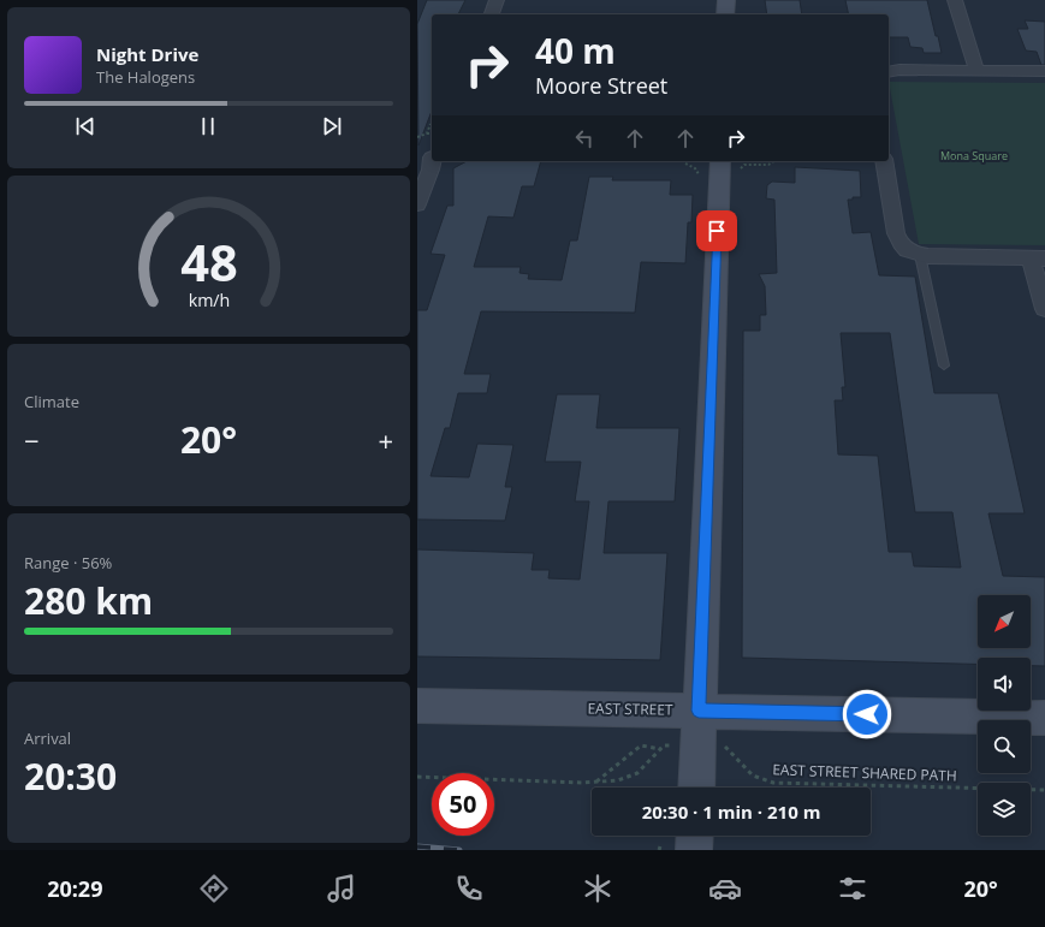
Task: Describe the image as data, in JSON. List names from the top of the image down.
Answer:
{
  "streets": {
    "street": ["EAST STREET"],
    "path": ["EAST STREET SHARED PATH"]
  },
  "parks": ["Mona Square"],
  "north": "bottom left",
  "page": {
    "turn": ["40 m", "Moore Street"],
    "song": ["Night Drive", "The Halogens"],
    "tile": [
      "Climate",
      ["Range · 56%", "280 km"],
      ["Arrival", "20:30"]
    ],
    "heat": ["−", "20°", "+"],
    "limit": "50",
    "trip": "20:30 · 1 min · 210 m",
    "tabs": ["20:29", "20°"],
    "gauge": ["48", "km/h"]
  }
}
